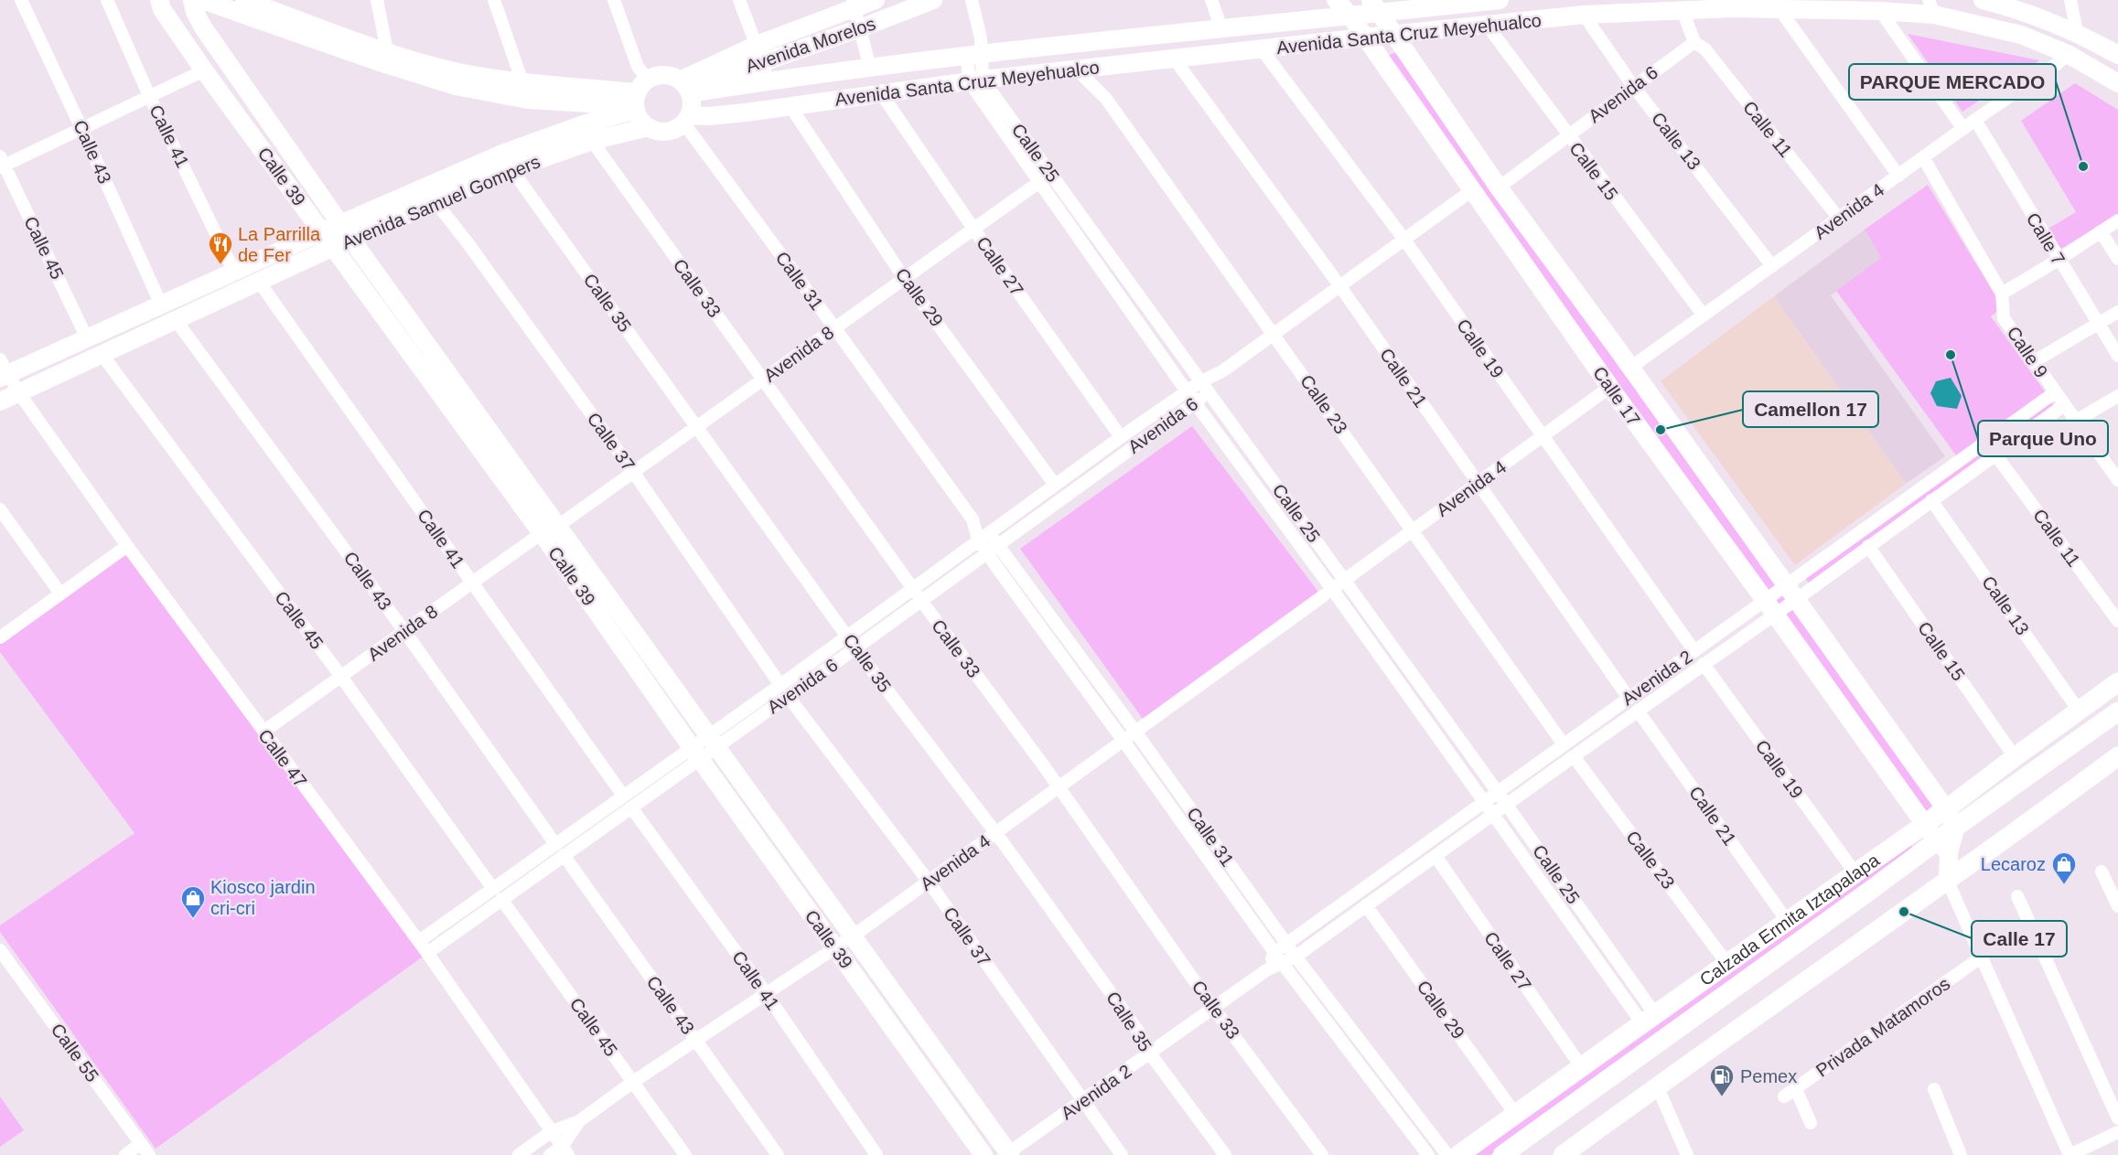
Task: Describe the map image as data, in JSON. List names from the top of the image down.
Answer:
{
  "streets": {
    "main road": ["Calzada Ermita Iztapalapa"],
    "street": [
      "Avenida Santa Cruz Meyehualco",
      "Avenida Morelos",
      "Avenida 6",
      "Calle 11",
      "Calle 41",
      "Calle 13",
      "Calle 43",
      "Calle 25",
      "Calle 15",
      "Calle 39",
      "Avenida Samuel Gompers",
      "Avenida 4",
      "Calle 7",
      "Calle 45",
      "Calle 27",
      "Calle 31",
      "Calle 33",
      "Calle 29",
      "Calle 35",
      "Calle 19",
      "Calle 9",
      "Avenida 8",
      "Calle 21",
      "Calle 17",
      "Calle 23",
      "Calle 37",
      "Avenida 2",
      "Calle 47",
      "Privada Matamoros",
      "Calle 55"
    ]
  },
  "crossings": [
    ["Avenida Santa Cruz Meyehualco", "Avenida Morelos"],
    ["Avenida Santa Cruz Meyehualco", "Calle 13"],
    ["Avenida Santa Cruz Meyehualco", "Calle 25"],
    ["Avenida Santa Cruz Meyehualco", "Calle 15"],
    ["Avenida Santa Cruz Meyehualco", "Avenida Samuel Gompers"],
    ["Avenida Santa Cruz Meyehualco", "Avenida 4"],
    ["Avenida Santa Cruz Meyehualco", "Calle 27"],
    ["Avenida Santa Cruz Meyehualco", "Calle 31"],
    ["Avenida Santa Cruz Meyehualco", "Calle 29"],
    ["Avenida Santa Cruz Meyehualco", "Calle 19"],
    ["Avenida Santa Cruz Meyehualco", "Calle 21"],
    ["Avenida Santa Cruz Meyehualco", "Calle 17"],
    ["Avenida Santa Cruz Meyehualco", "Calle 23"],
    ["Avenida Morelos", "Avenida Samuel Gompers"],
    ["Avenida Morelos", "Calle 31"],
    ["Avenida 6", "Calle 11"],
    ["Avenida 6", "Calle 41"],
    ["Avenida 6", "Calle 13"],
    ["Avenida 6", "Calle 43"],
    ["Avenida 6", "Calle 25"],
    ["Avenida 6", "Calle 15"],
    ["Avenida 6", "Calle 39"],
    ["Avenida 6", "Calle 45"],
    ["Avenida 6", "Calle 27"],
    ["Avenida 6", "Calle 31"],
    ["Avenida 6", "Calle 33"],
    ["Avenida 6", "Calle 29"],
    ["Avenida 6", "Calle 35"],
    ["Avenida 6", "Calle 19"],
    ["Avenida 6", "Calle 21"],
    ["Avenida 6", "Calle 17"],
    ["Avenida 6", "Calle 23"],
    ["Avenida 6", "Calle 37"],
    ["Avenida 6", "Calle 47"],
    ["Calle 11", "Avenida 4"],
    ["Calle 11", "Avenida 2"],
    ["Calle 41", "Avenida Samuel Gompers"],
    ["Calle 41", "Avenida 4"],
    ["Calle 41", "Avenida 8"],
    ["Calle 13", "Avenida 4"],
    ["Calle 13", "Avenida 2"],
    ["Calle 13", "Calzada Ermita Iztapalapa"],
    ["Calle 43", "Avenida Samuel Gompers"],
    ["Calle 43", "Avenida 4"],
    ["Calle 43", "Avenida 8"],
    ["Calle 25", "Avenida 4"],
    ["Calle 25", "Avenida 8"],
    ["Calle 25", "Avenida 2"],
    ["Calle 25", "Calzada Ermita Iztapalapa"],
    ["Calle 15", "Avenida 4"],
    ["Calle 15", "Avenida 2"],
    ["Calle 15", "Calzada Ermita Iztapalapa"],
    ["Calle 39", "Avenida Samuel Gompers"],
    ["Calle 39", "Avenida 4"],
    ["Calle 39", "Avenida 8"],
    ["Calle 39", "Avenida 2"],
    ["Avenida Samuel Gompers", "Calle 45"],
    ["Avenida Samuel Gompers", "Calle 31"],
    ["Avenida Samuel Gompers", "Calle 33"],
    ["Avenida Samuel Gompers", "Calle 35"],
    ["Avenida Samuel Gompers", "Calle 37"],
    ["Avenida Samuel Gompers", "Calle 47"],
    ["Avenida 4", "Calle 7"],
    ["Avenida 4", "Calle 45"],
    ["Avenida 4", "Calle 31"],
    ["Avenida 4", "Calle 33"],
    ["Avenida 4", "Calle 35"],
    ["Avenida 4", "Calle 19"],
    ["Avenida 4", "Calle 9"],
    ["Avenida 4", "Calle 21"],
    ["Avenida 4", "Calle 17"],
    ["Avenida 4", "Calle 23"],
    ["Avenida 4", "Calle 37"],
    ["Avenida 4", "Calle 47"],
    ["Calle 45", "Avenida 8"],
    ["Calle 27", "Avenida 8"],
    ["Calle 27", "Avenida 2"],
    ["Calle 27", "Calzada Ermita Iztapalapa"],
    ["Calle 31", "Avenida 8"],
    ["Calle 31", "Avenida 2"],
    ["Calle 33", "Avenida 8"],
    ["Calle 33", "Avenida 2"],
    ["Calle 29", "Avenida 8"],
    ["Calle 29", "Avenida 2"],
    ["Calle 29", "Calzada Ermita Iztapalapa"],
    ["Calle 35", "Avenida 8"],
    ["Calle 35", "Avenida 2"],
    ["Calle 19", "Avenida 2"],
    ["Calle 19", "Calzada Ermita Iztapalapa"],
    ["Calle 9", "Avenida 2"],
    ["Avenida 8", "Calle 37"],
    ["Avenida 8", "Calle 47"],
    ["Calle 21", "Avenida 2"],
    ["Calle 21", "Calzada Ermita Iztapalapa"],
    ["Calle 17", "Avenida 2"],
    ["Calle 17", "Calzada Ermita Iztapalapa"],
    ["Calle 23", "Avenida 2"],
    ["Calle 23", "Calzada Ermita Iztapalapa"],
    ["Calle 37", "Avenida 2"]
  ],
  "places": {
    "other": [
      "PARQUE MERCADO",
      "Parque Uno",
      "Camellon 17",
      "Calle 17"
    ],
    "restaurant": ["La Parrilla de Fer"],
    "shop": ["Lecaroz", "Kiosco jardin cri-cri"],
    "fuel station": ["Pemex"]
  }
}
